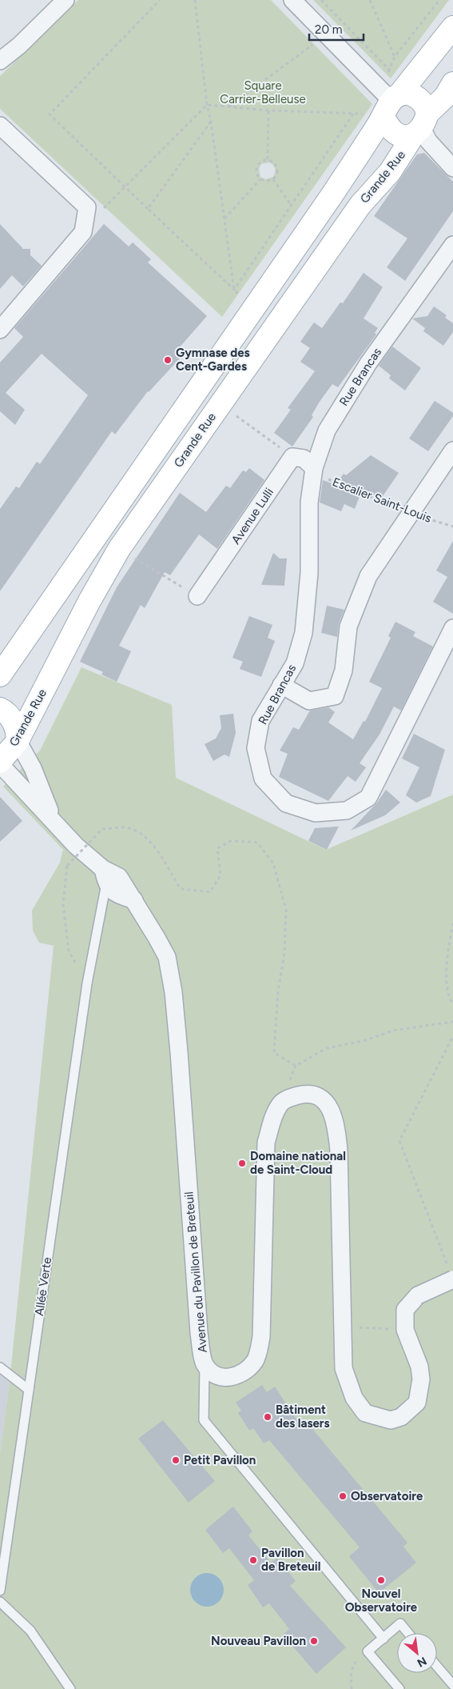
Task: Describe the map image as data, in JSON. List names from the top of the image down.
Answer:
{
  "streets": {
    "main road": ["Grande Rue"],
    "street": ["Rue Brancas", "Avenue Lulli", "Avenue du Pavillon de Breteuil"],
    "lane": ["Allée Verte"],
    "path": ["Escalier Saint-Louis"]
  },
  "crossings": [
    ["Rue Brancas", "Escalier Saint-Louis"],
    ["Avenue du Pavillon de Breteuil", "Allée Verte"]
  ],
  "parks": ["Square Carrier-Belleuse"],
  "places": [
    "Gymnase des Cent-Gardes",
    "Domaine national de Saint-Cloud",
    "Bâtiment des lasers",
    "Petit Pavillon",
    "Observatoire",
    "Pavillon de Breteuil",
    "Nouvel Observatoire",
    "Nouveau Pavillon"
  ],
  "scale_bar": "20 m",
  "north": "bottom right"
}
